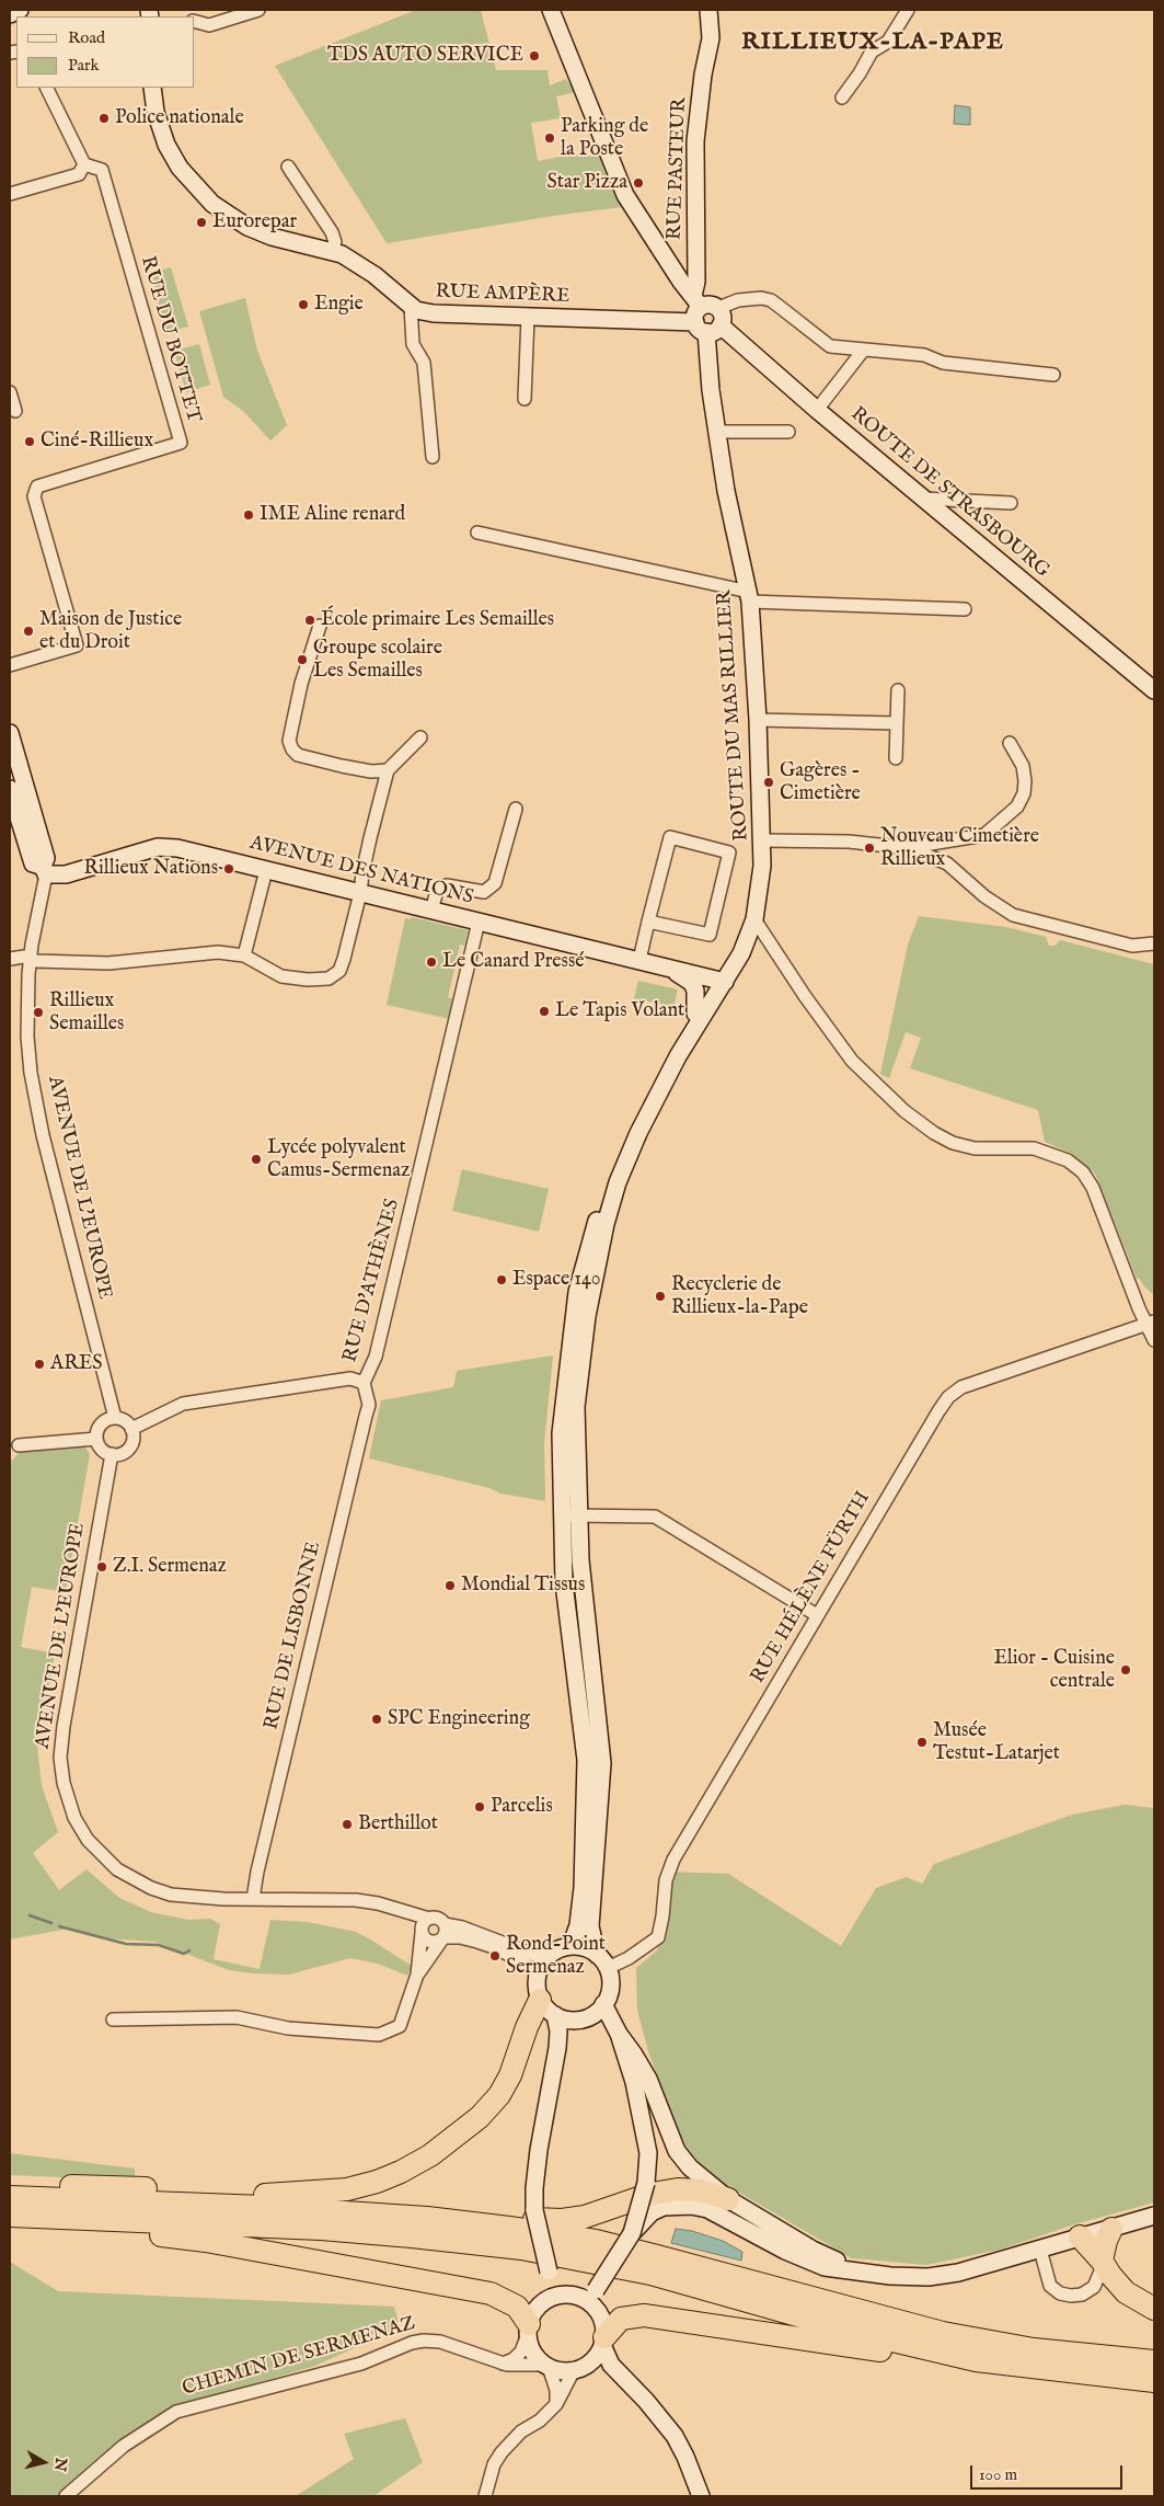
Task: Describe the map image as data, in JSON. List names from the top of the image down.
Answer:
{
  "streets": {
    "main road": [
      "RUE PASTEUR",
      "RUE AMPÈRE",
      "ROUTE DE STRASBOURG",
      "ROUTE DU MAS RILLIER",
      "AVENUE DES NATIONS",
      "AVENUE DE L'EUROPE"
    ],
    "street": [
      "RUE DU BOTTET",
      "RUE D'ATHÈNES",
      "RUE HÉLÈNE FÜRTH",
      "RUE DE LISBONNE",
      "CHEMIN DE SERMENAZ"
    ]
  },
  "crossings": [
    ["RUE PASTEUR", "RUE AMPÈRE"],
    ["RUE PASTEUR", "ROUTE DE STRASBOURG"],
    ["RUE PASTEUR", "ROUTE DU MAS RILLIER"],
    ["RUE AMPÈRE", "ROUTE DE STRASBOURG"],
    ["RUE AMPÈRE", "ROUTE DU MAS RILLIER"],
    ["ROUTE DE STRASBOURG", "ROUTE DU MAS RILLIER"],
    ["ROUTE DU MAS RILLIER", "AVENUE DES NATIONS"],
    ["ROUTE DU MAS RILLIER", "RUE HÉLÈNE FÜRTH"],
    ["AVENUE DES NATIONS", "AVENUE DE L'EUROPE"],
    ["AVENUE DES NATIONS", "RUE D'ATHÈNES"],
    ["AVENUE DE L'EUROPE", "RUE D'ATHÈNES"],
    ["AVENUE DE L'EUROPE", "RUE DE LISBONNE"],
    ["RUE D'ATHÈNES", "RUE DE LISBONNE"]
  ],
  "districts": ["RILLIEUX-LA-PAPE"],
  "places": [
    "TDS AUTO SERVICE",
    "Police nationale",
    "Parking de la Poste",
    "Star Pizza",
    "Eurorepar",
    "Engie",
    "Ciné-Rillieux",
    "IME Aline renard",
    "École primaire Les Semailles",
    "Maison de Justice et du Droit",
    "Groupe scolaire Les Semailles",
    "Gagères - Cimetière",
    "Nouveau Cimetière Rillieux",
    "Rillieux Nations",
    "Le Canard Pressé",
    "Le Tapis Volant",
    "Rillieux Semailles",
    "Lycée polyvalent Camus-Sermenaz",
    "Espace 140",
    "Recyclerie de Rillieux-la-Pape",
    "ARES",
    "Z.I. Sermenaz",
    "Mondial Tissus",
    "Elior - Cuisine centrale",
    "SPC Engineering",
    "Musée Testut-Latarjet",
    "Parcelis",
    "Berthillot",
    "Rond-Point Sermenaz"
  ],
  "legend": ["Road", "Park"],
  "scale_bar": "100 m",
  "north": "right"
}
